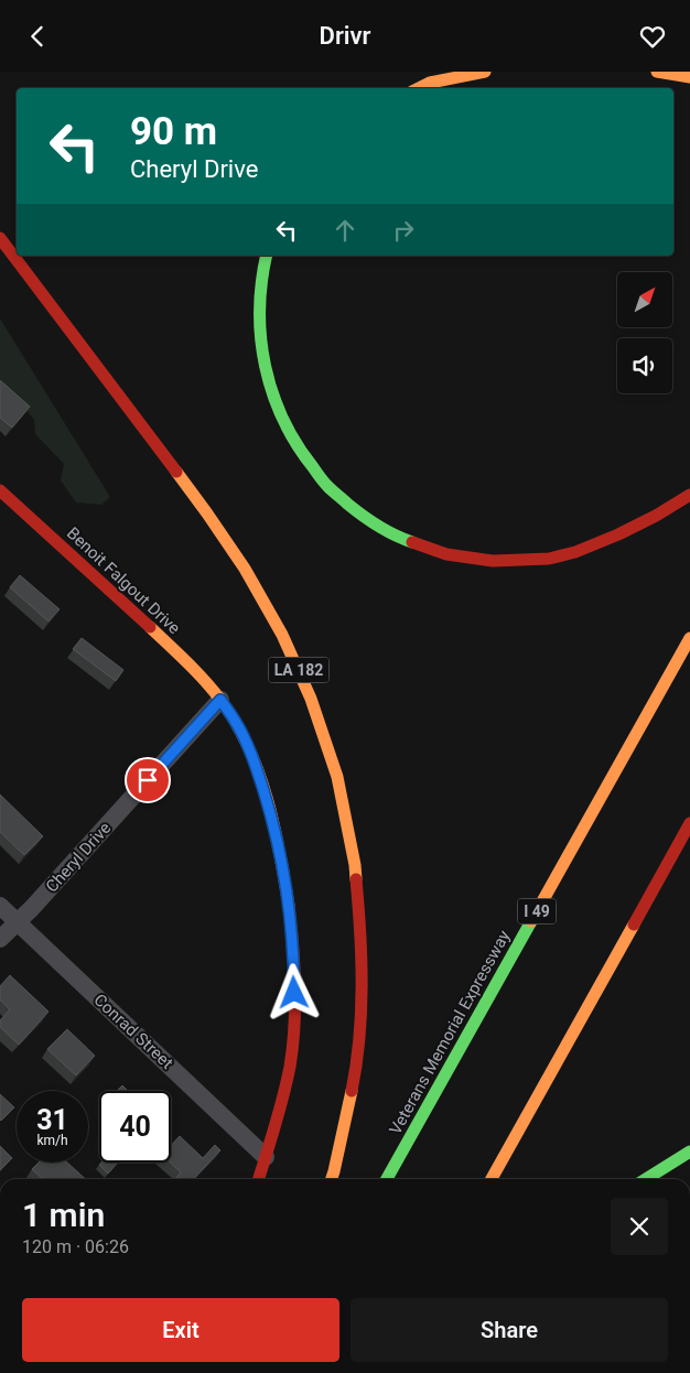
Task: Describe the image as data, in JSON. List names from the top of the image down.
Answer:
{
  "streets": {
    "main road": [
      "Benoit Falgout Drive",
      "LA 182",
      "I 49",
      "Veterans Memorial Expressway"
    ],
    "street": ["Cheryl Drive", "Conrad Street"]
  },
  "crossings": [
    ["Benoit Falgout Drive", "Cheryl Drive"],
    ["Benoit Falgout Drive", "Conrad Street"],
    ["Cheryl Drive", "Conrad Street"]
  ],
  "north": "top right",
  "page": {
    "header": "Drivr",
    "turn": ["90 m", "Cheryl Drive"],
    "speed": "31 km/h",
    "limit": "40",
    "heading": ["1 min", "120 m · 06:26"],
    "buttons": ["Exit", "Share"]
  }
}
